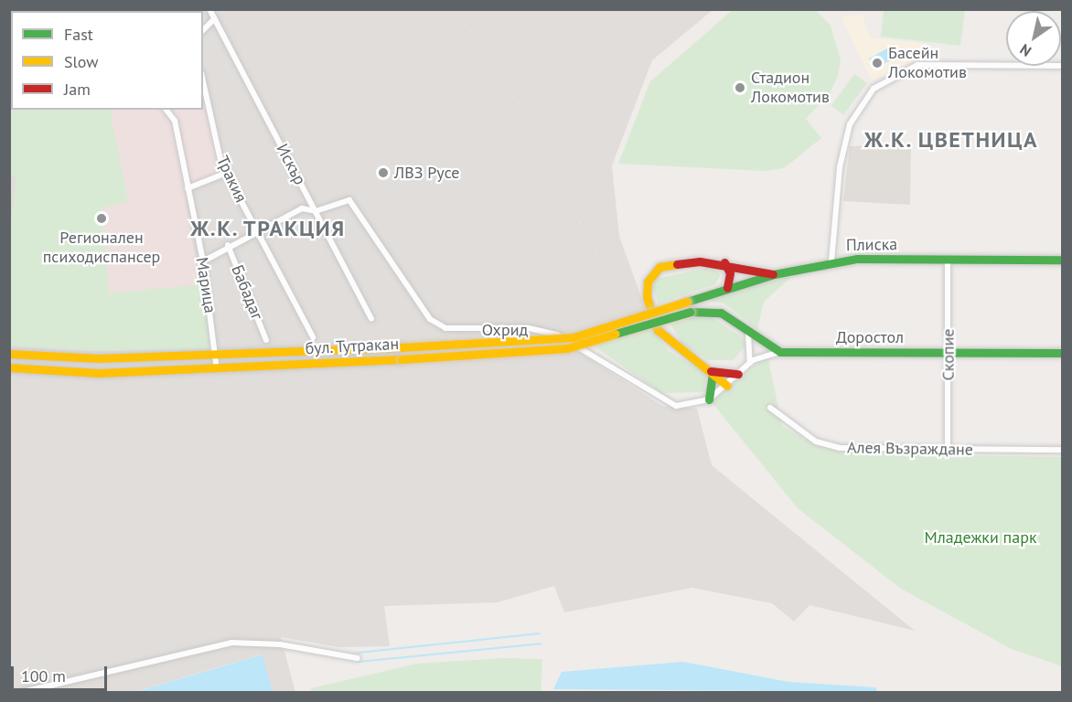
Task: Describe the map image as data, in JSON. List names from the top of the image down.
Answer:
{
  "streets": {
    "main road": ["Плиска", "Доростол", "бул. Тутракан"],
    "street": [
      "Искър",
      "Тракия",
      "Марица",
      "Бабадаг",
      "Охрид",
      "Скопие",
      "Алея Възраждане"
    ]
  },
  "crossings": [
    ["Искър", "Охрид"],
    ["Плиска", "бул. Тутракан"],
    ["Плиска", "Скопие"],
    ["Марица", "бул. Тутракан"],
    ["Доростол", "Скопие"],
    ["Скопие", "Алея Възраждане"]
  ],
  "districts": ["Ж.К. ЦВЕТНИЦА", "Ж.К. ТРАКЦИЯ"],
  "parks": ["Младежки парк"],
  "places": [
    "Басейн Локомотив",
    "Стадион Локомотив",
    "ЛВЗ Русе",
    "Регионален психодиспансер"
  ],
  "legend": ["Fast", "Slow", "Jam"],
  "scale_bar": "100 m",
  "north": "bottom left"
}
